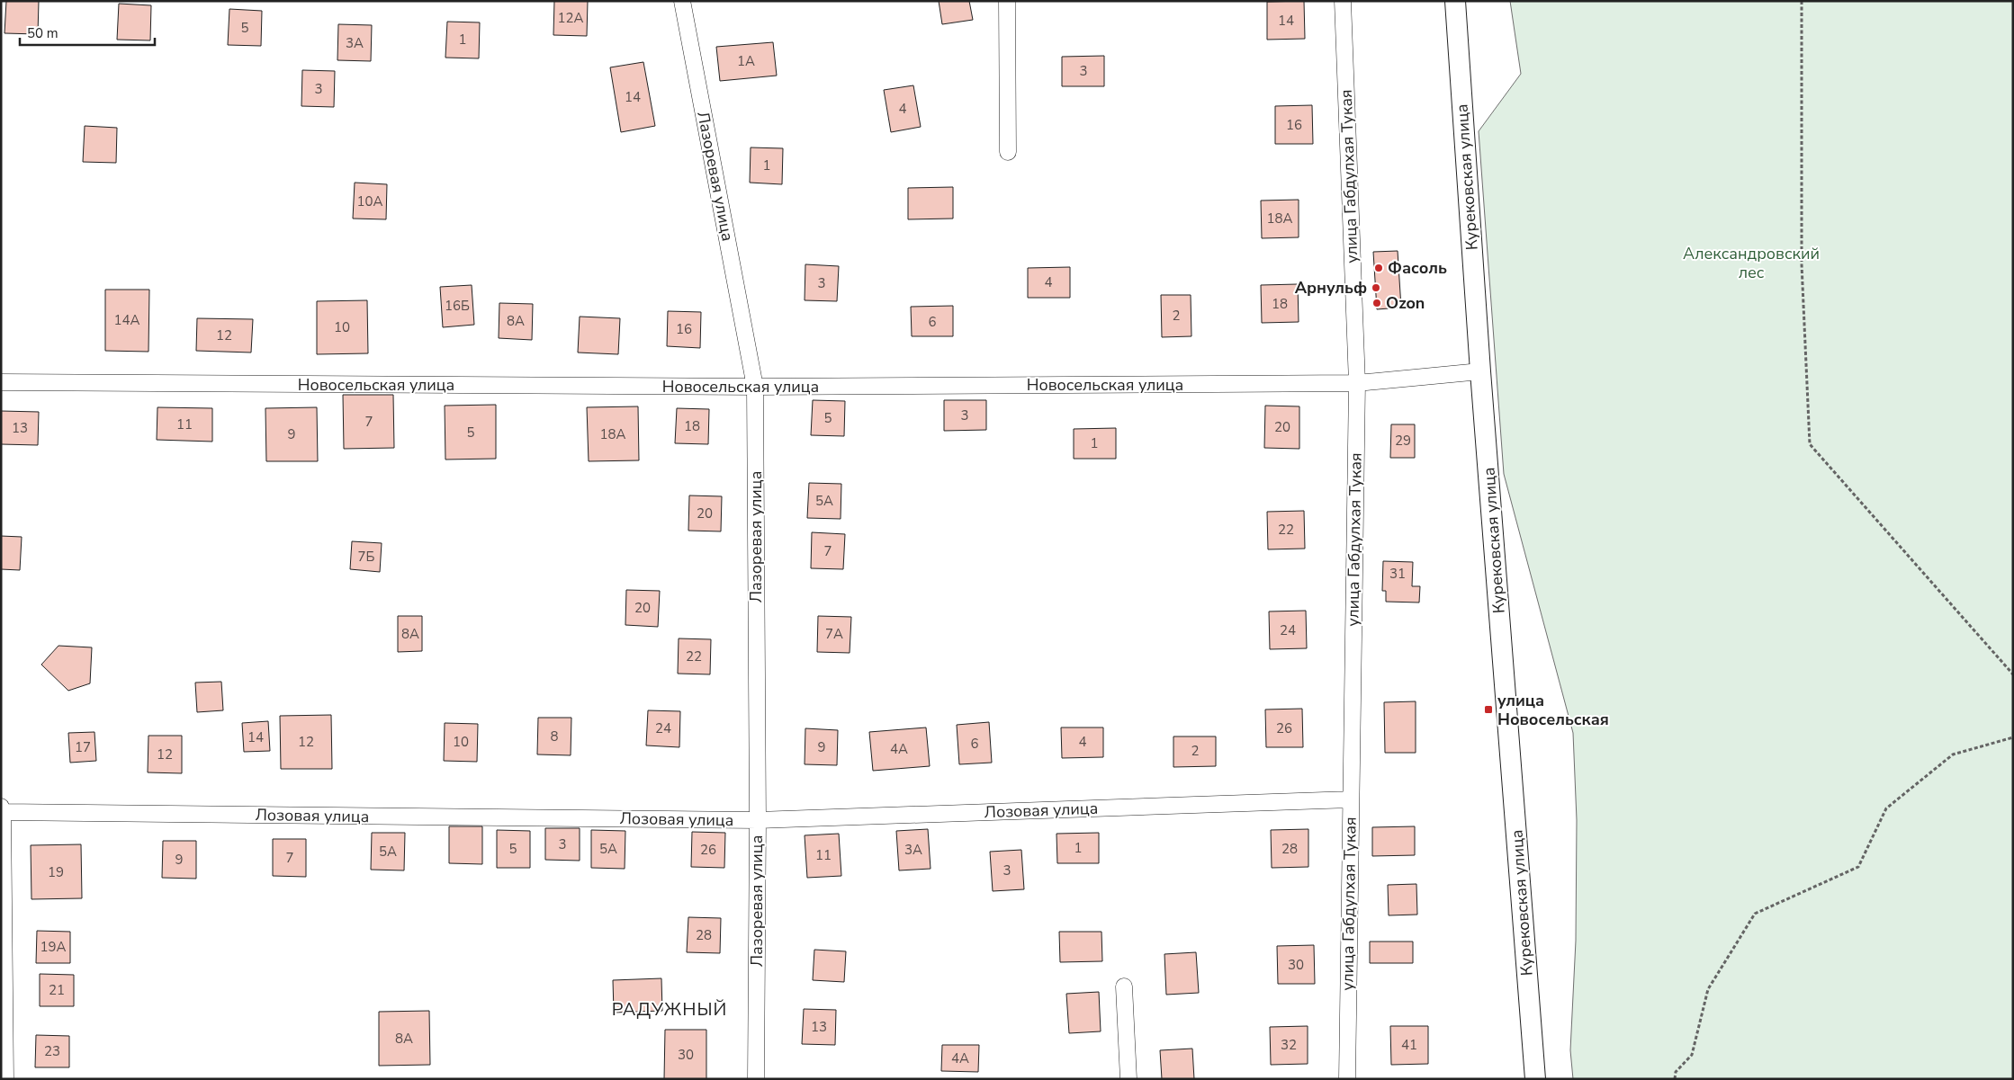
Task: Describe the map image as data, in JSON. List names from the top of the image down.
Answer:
{
  "streets": {
    "street": [
      "Лазоревая улица",
      "улица Габдулхая Тукая",
      "Курековская улица",
      "Новосельская улица",
      "Лозовая улица"
    ]
  },
  "crossings": [
    ["Лазоревая улица", "Новосельская улица"],
    ["Лазоревая улица", "Лозовая улица"],
    ["улица Габдулхая Тукая", "Новосельская улица"],
    ["улица Габдулхая Тукая", "Лозовая улица"],
    ["Курековская улица", "Новосельская улица"]
  ],
  "districts": ["РАДУЖНЫЙ"],
  "parks": ["Александровский лес"],
  "places": {
    "other": ["Фасоль", "Арнульф", "Ozon"],
    "transit": ["улица Новосельская"]
  },
  "house_numbers": [
    "12А",
    "14",
    "5",
    "1",
    "3А",
    "1А",
    "3",
    "3",
    "14",
    "4",
    "16",
    "1",
    "10А",
    "18А",
    "4",
    "3",
    "18",
    "16Б",
    "2",
    "14А",
    "8А",
    "6",
    "10",
    "16",
    "12",
    "3",
    "5",
    "7",
    "11",
    "18",
    "20",
    "13",
    "5",
    "9",
    "18А",
    "29",
    "1",
    "5А",
    "20",
    "22",
    "7",
    "7Б",
    "31",
    "20",
    "24",
    "8А",
    "7А",
    "22",
    "24",
    "26",
    "8",
    "14",
    "12",
    "10",
    "4",
    "6",
    "17",
    "9",
    "4А",
    "2",
    "12",
    "3",
    "1",
    "5",
    "5А",
    "28",
    "26",
    "3А",
    "5А",
    "11",
    "7",
    "9",
    "3",
    "19",
    "28",
    "19А",
    "30",
    "21",
    "13",
    "8А",
    "32",
    "41",
    "23",
    "30",
    "4А"
  ],
  "scale_bar": "50 m"
}
